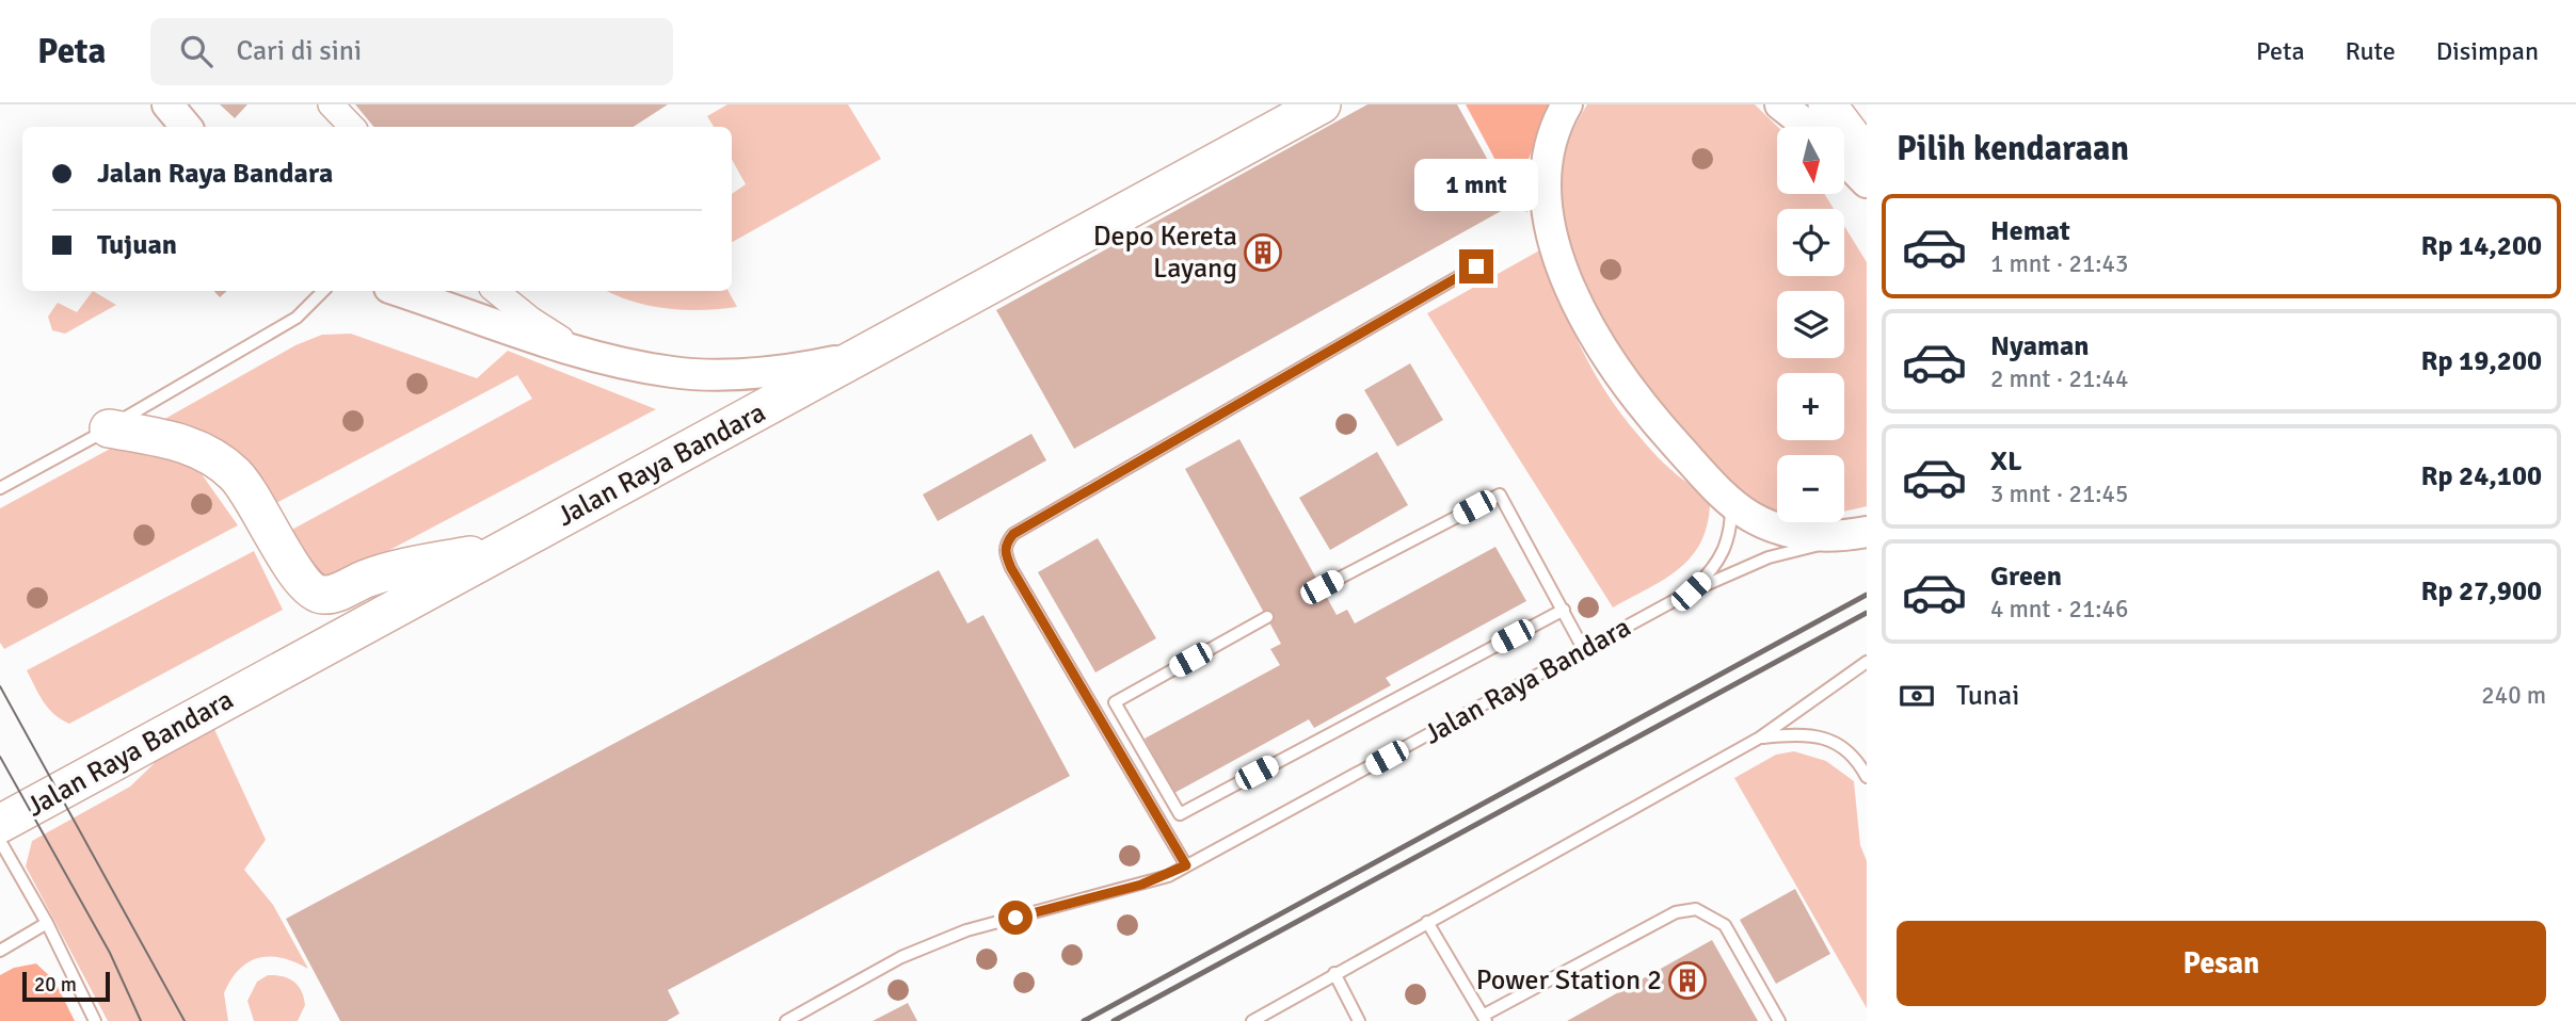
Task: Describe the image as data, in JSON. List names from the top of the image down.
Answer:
{
  "streets": {
    "main road": ["Jalan Raya Bandara"]
  },
  "places": {
    "building": ["Depo Kereta Layang", "Power Station 2"]
  },
  "scale_bar": "20 m",
  "north": "bottom",
  "page": {
    "header": "Peta",
    "search": "Cari di sini",
    "nav": ["Peta", "Rute", "Disimpan"],
    "heading": "Pilih kendaraan",
    "map_buttons": ["+", "−"],
    "banner": ["Jalan Raya Bandara", "Tujuan"],
    "bubble": "1 mnt",
    "list": [
      {
        "name": "Hemat",
        "note": "1 mnt · 21:43",
        "value": "Rp 14,200"
      },
      {
        "name": "Nyaman",
        "note": "2 mnt · 21:44",
        "value": "Rp 19,200"
      },
      {
        "name": "XL",
        "note": "3 mnt · 21:45",
        "value": "Rp 24,100"
      },
      {
        "name": "Green",
        "note": "4 mnt · 21:46",
        "value": "Rp 27,900"
      }
    ],
    "pay": ["Tunai", "240 m"],
    "buttons": "Pesan",
    "scale": "20 m"
  }
}
